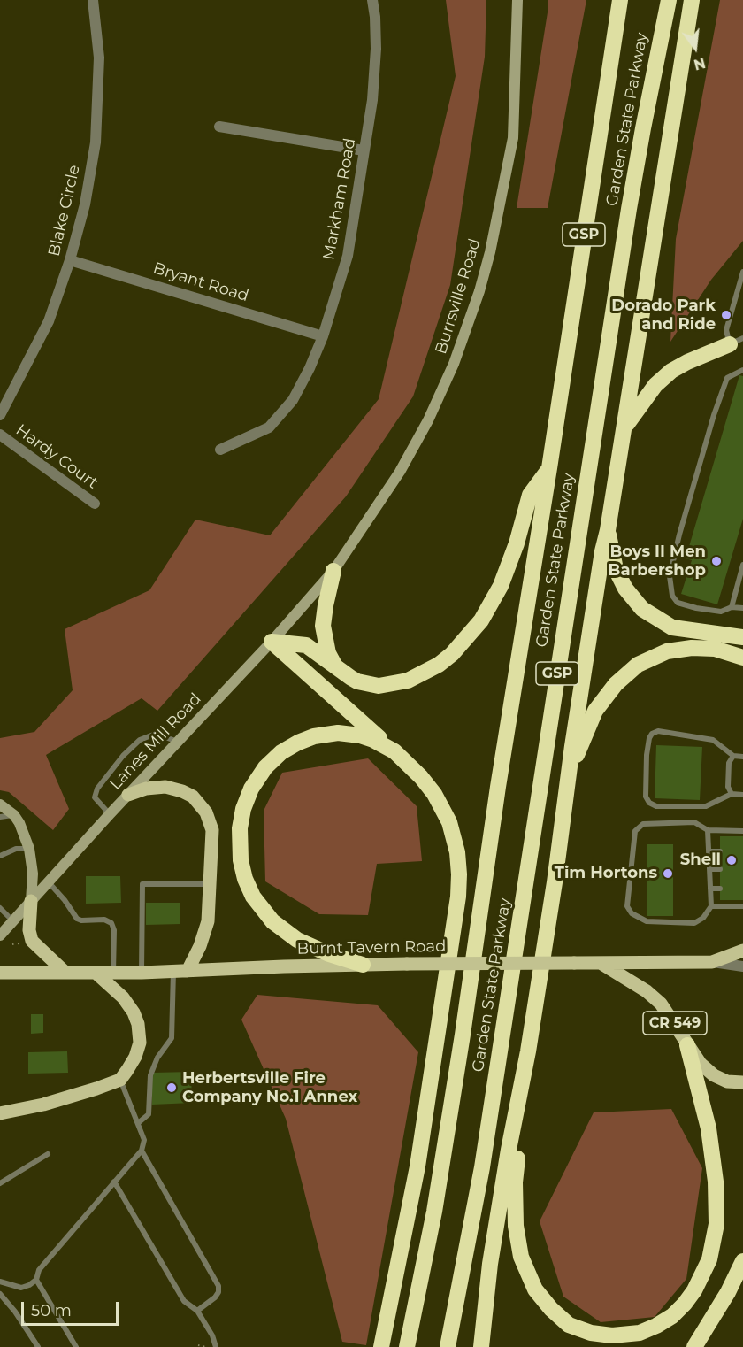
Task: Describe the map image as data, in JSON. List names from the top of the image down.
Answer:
{
  "streets": {
    "highway": ["Garden State Parkway", "GSP"],
    "main road": [
      "Burrsville Road",
      "Lanes Mill Road",
      "Burnt Tavern Road",
      "CR 549"
    ],
    "street": [
      "Markham Road",
      "Blake Circle",
      "Bryant Road",
      "Hardy Court"
    ]
  },
  "crossings": [
    ["Markham Road", "Bryant Road"],
    ["Blake Circle", "Bryant Road"],
    ["Burrsville Road", "Lanes Mill Road"],
    ["Burnt Tavern Road", "CR 549"]
  ],
  "places": [
    "Dorado Park and Ride",
    "Boys II Men Barbershop",
    "Shell",
    "Tim Hortons",
    "Herbertsville Fire Company No.1 Annex"
  ],
  "scale_bar": "50 m",
  "north": "bottom"
}
